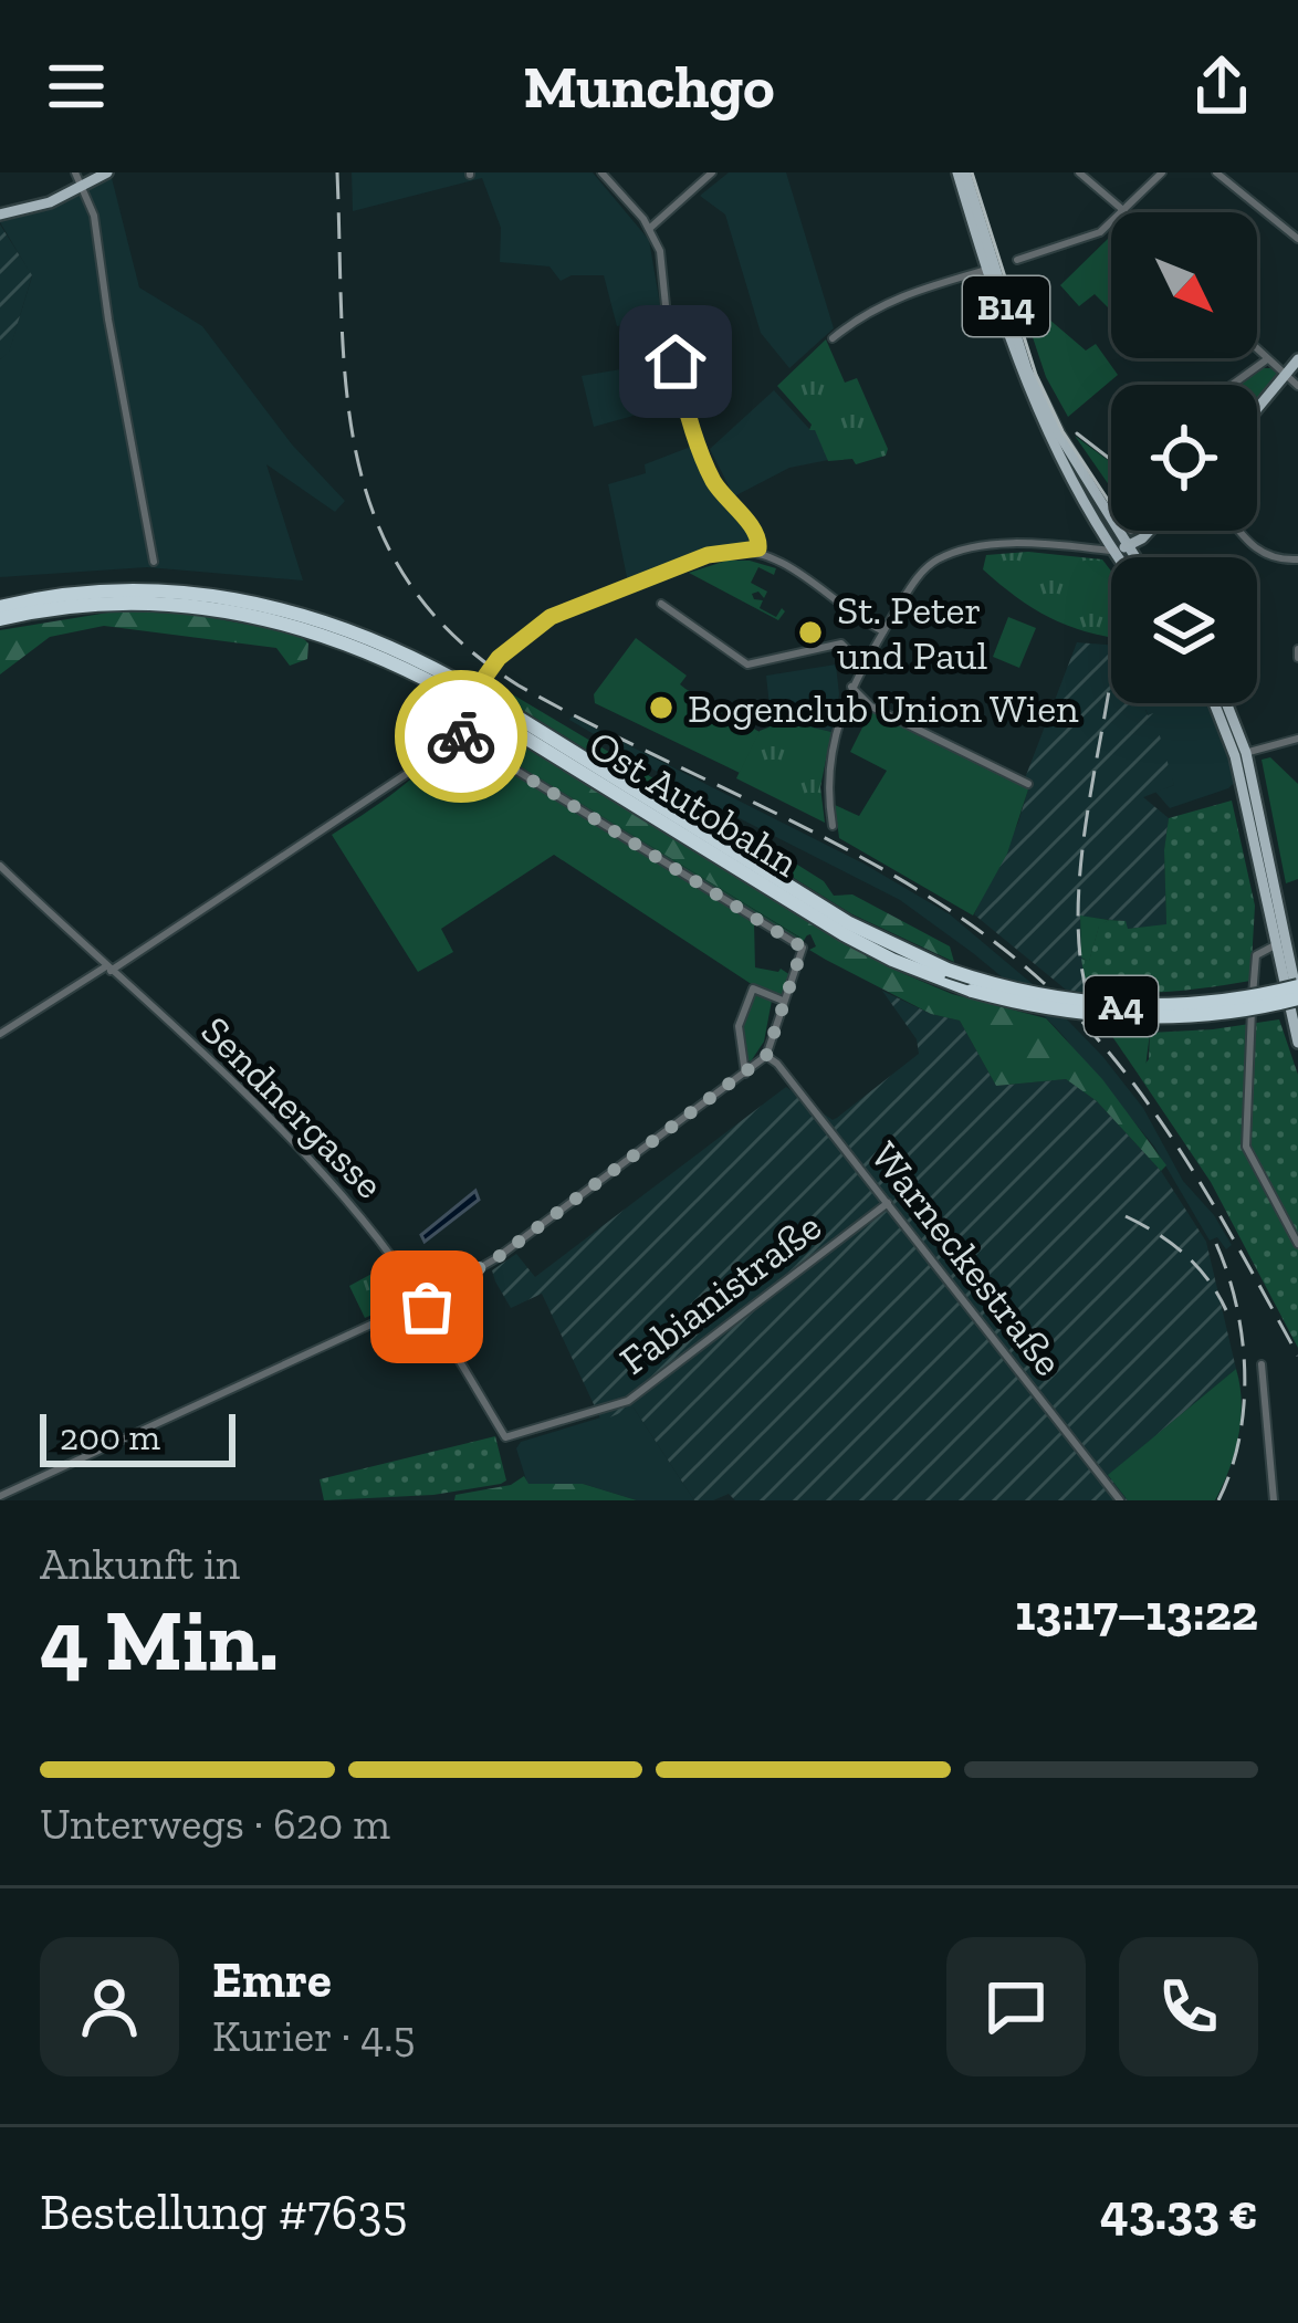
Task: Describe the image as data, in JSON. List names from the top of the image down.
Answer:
{
  "streets": {
    "highway": ["Ost Autobahn", "A4"],
    "main road": ["B14"],
    "street": ["Sendnergasse", "Warneckestraße", "Fabianistraße"]
  },
  "crossings": [
    ["Sendnergasse", "Fabianistraße"],
    ["Warneckestraße", "Fabianistraße"]
  ],
  "places": ["St. Peter und Paul", "Bogenclub Union Wien"],
  "scale_bar": "200 m",
  "north": "bottom right",
  "page": {
    "header": "Munchgo",
    "scale": "200 m",
    "heading": ["4 Min.", "Ankunft in", "13:17–13:22"],
    "panel": [
      "Emre",
      "Kurier · 4.5",
      "Bestellung #7635",
      "43.33 €"
    ],
    "bar": "Unterwegs · 620 m"
  }
}
